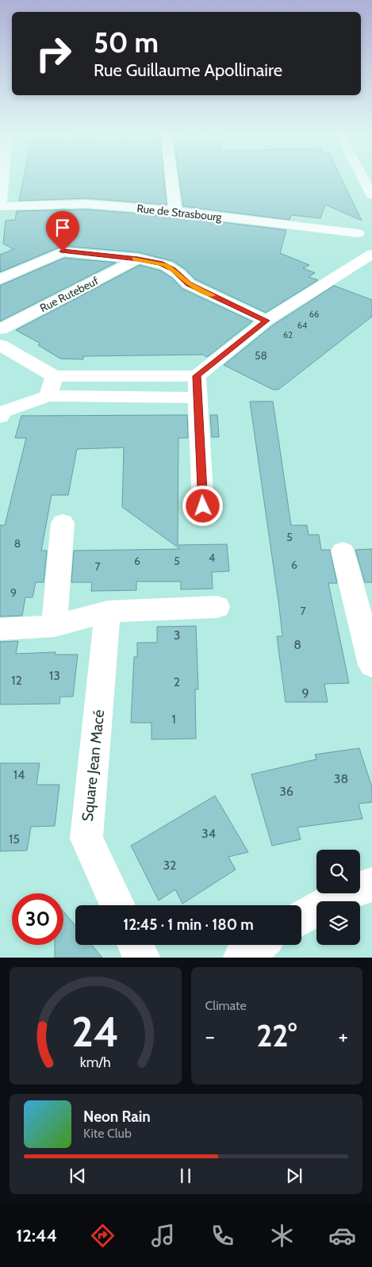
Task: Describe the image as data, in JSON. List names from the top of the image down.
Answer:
{
  "streets": {
    "street": ["Rue de Strasbourg", "Rue Rutebeuf", "Square Jean Macé"]
  },
  "house_numbers": [
    "66",
    "64",
    "62",
    "58",
    "5",
    "8",
    "4",
    "6",
    "5",
    "6",
    "7",
    "9",
    "7",
    "3",
    "8",
    "13",
    "12",
    "2",
    "9",
    "1",
    "14",
    "38",
    "36",
    "34",
    "15",
    "32"
  ],
  "page": {
    "turn": ["50 m", "Rue Guillaume Apollinaire"],
    "limit": "30",
    "trip": "12:45 · 1 min · 180 m",
    "tile": "Climate",
    "heat": ["−", "22°", "+"],
    "song": ["Neon Rain", "Kite Club"],
    "tabs": "12:44",
    "gauge": ["24", "km/h"]
  }
}
